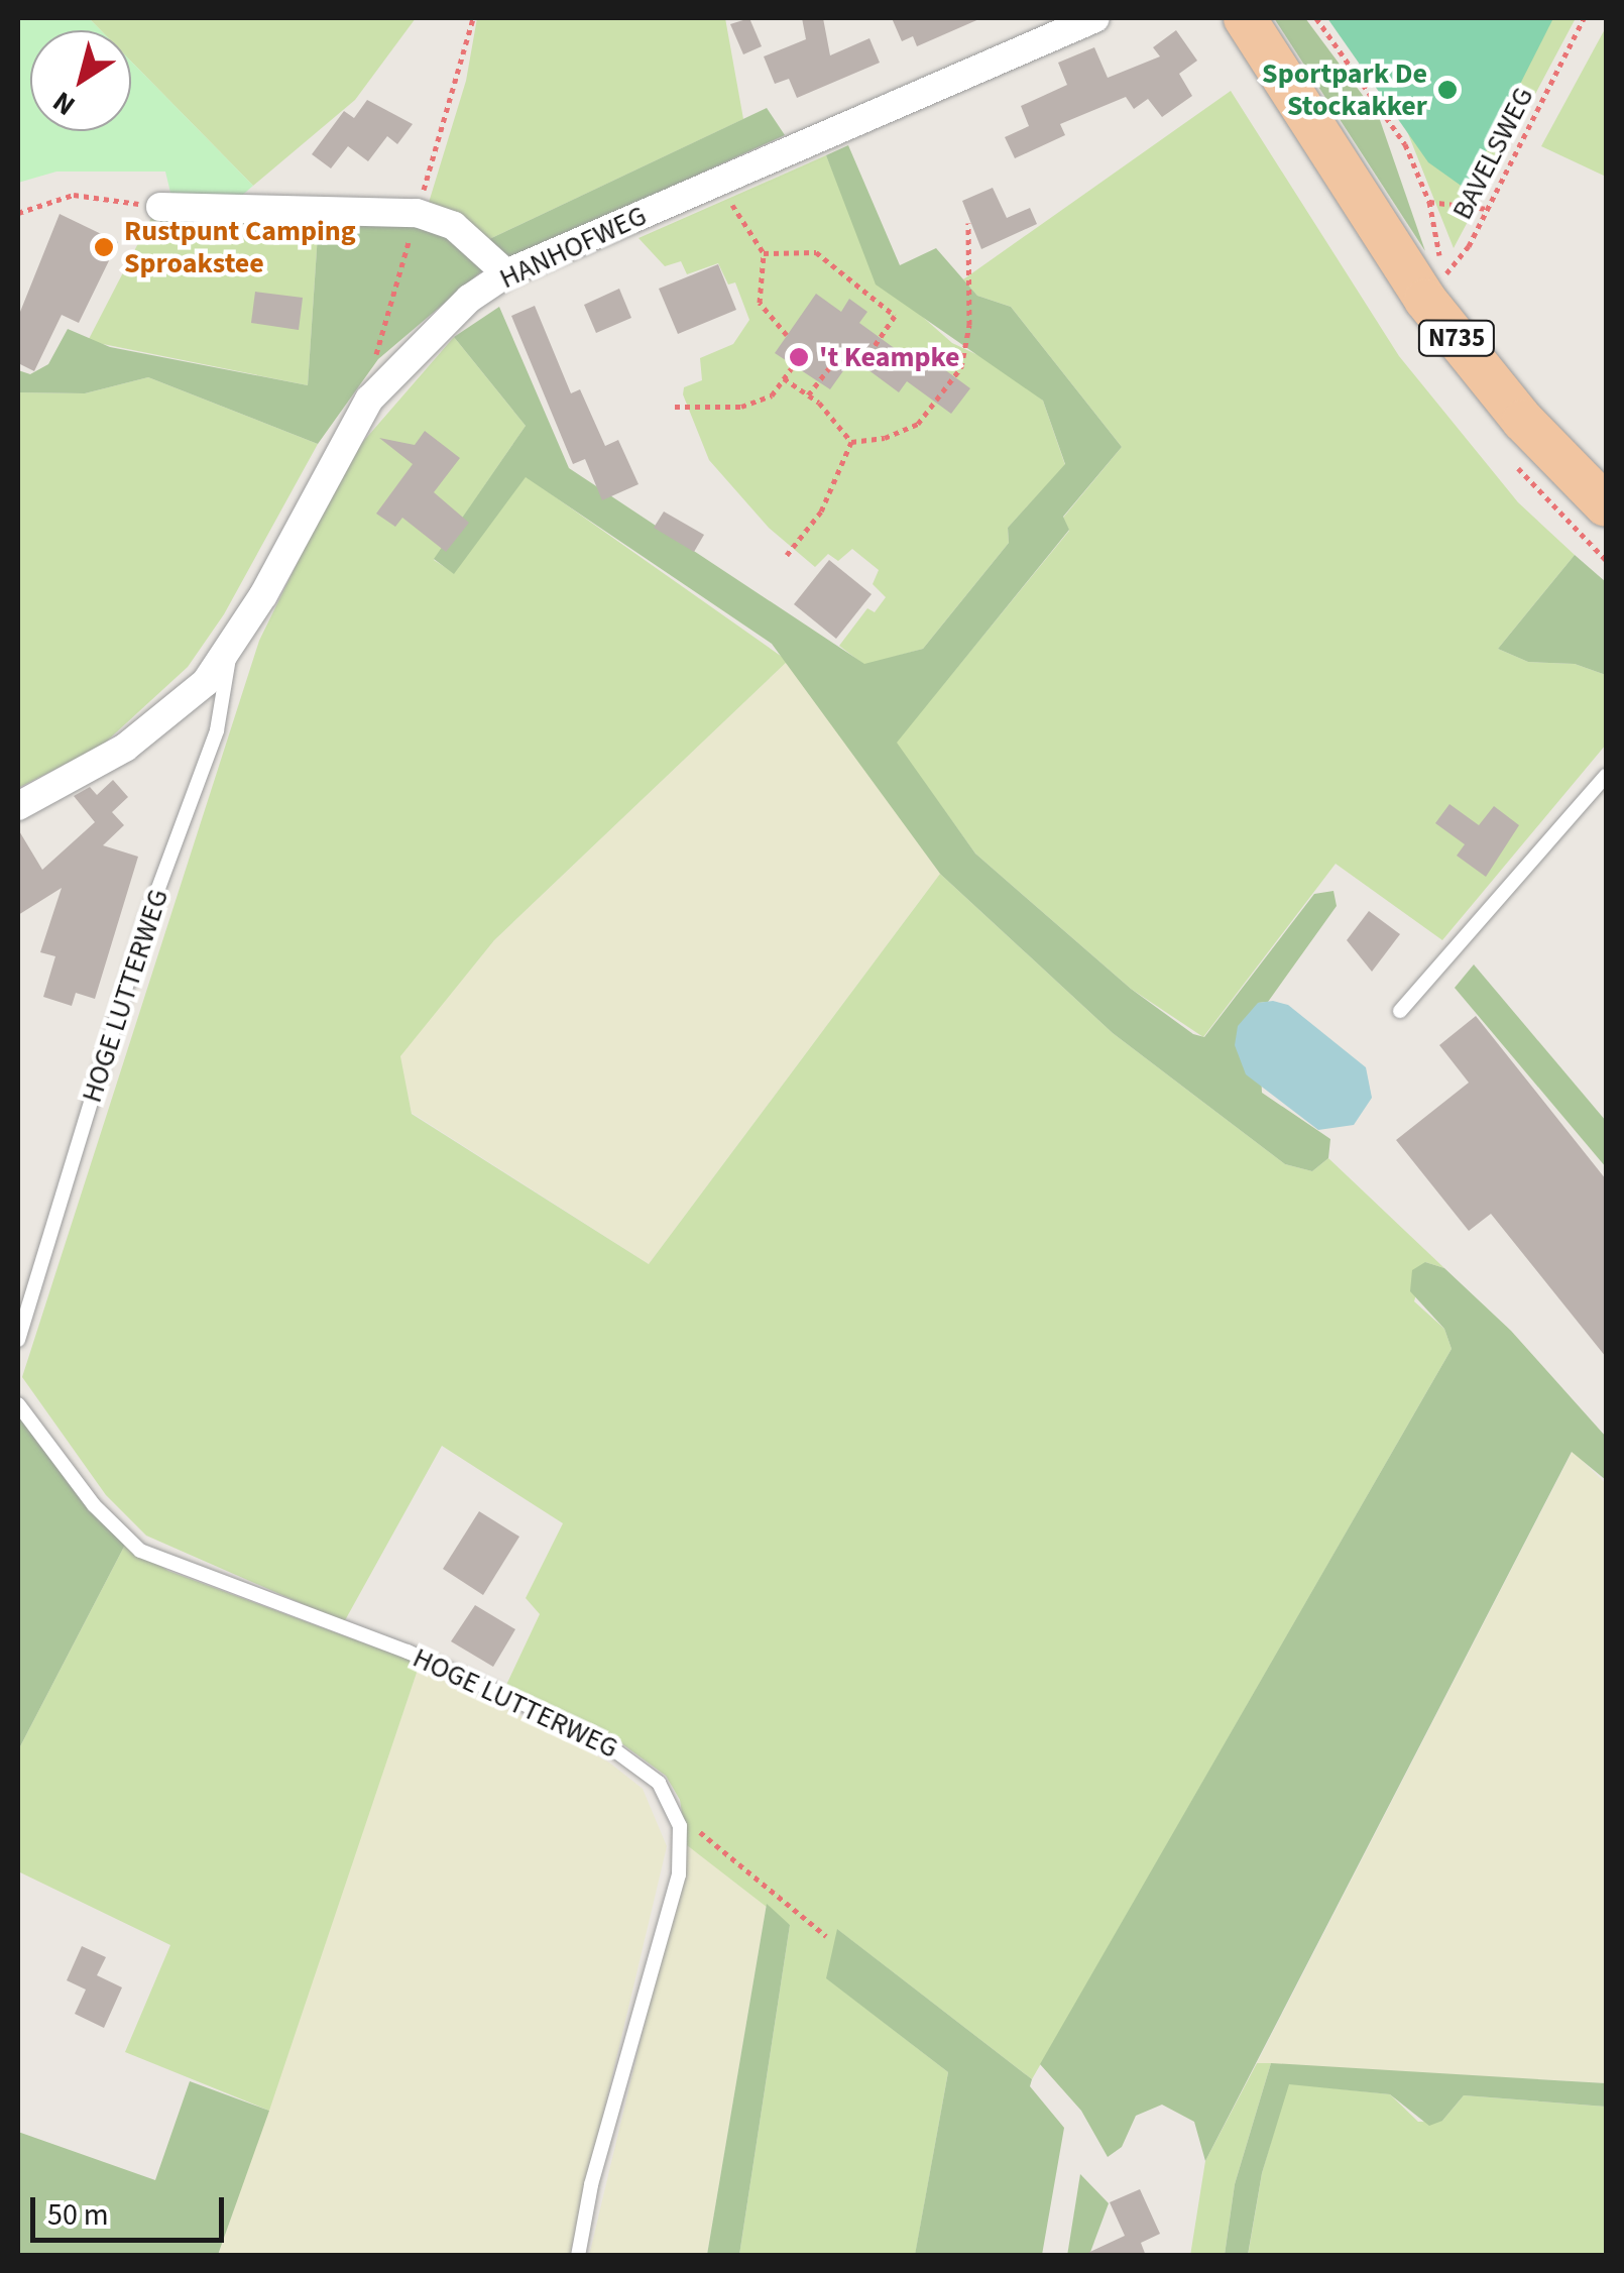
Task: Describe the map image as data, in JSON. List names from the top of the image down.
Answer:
{
  "streets": {
    "main road": ["N735"],
    "street": ["HANHOFWEG"],
    "lane": ["HOGE LUTTERWEG"],
    "path": ["BAVELSWEG"]
  },
  "crossings": [
    ["BAVELSWEG", "N735"],
    ["HANHOFWEG", "HOGE LUTTERWEG"]
  ],
  "places": ["Sportpark De Stockakker", "Rustpunt Camping Sproakstee", "'t Keampke"],
  "scale_bar": "50 m",
  "north": "bottom left"
}
